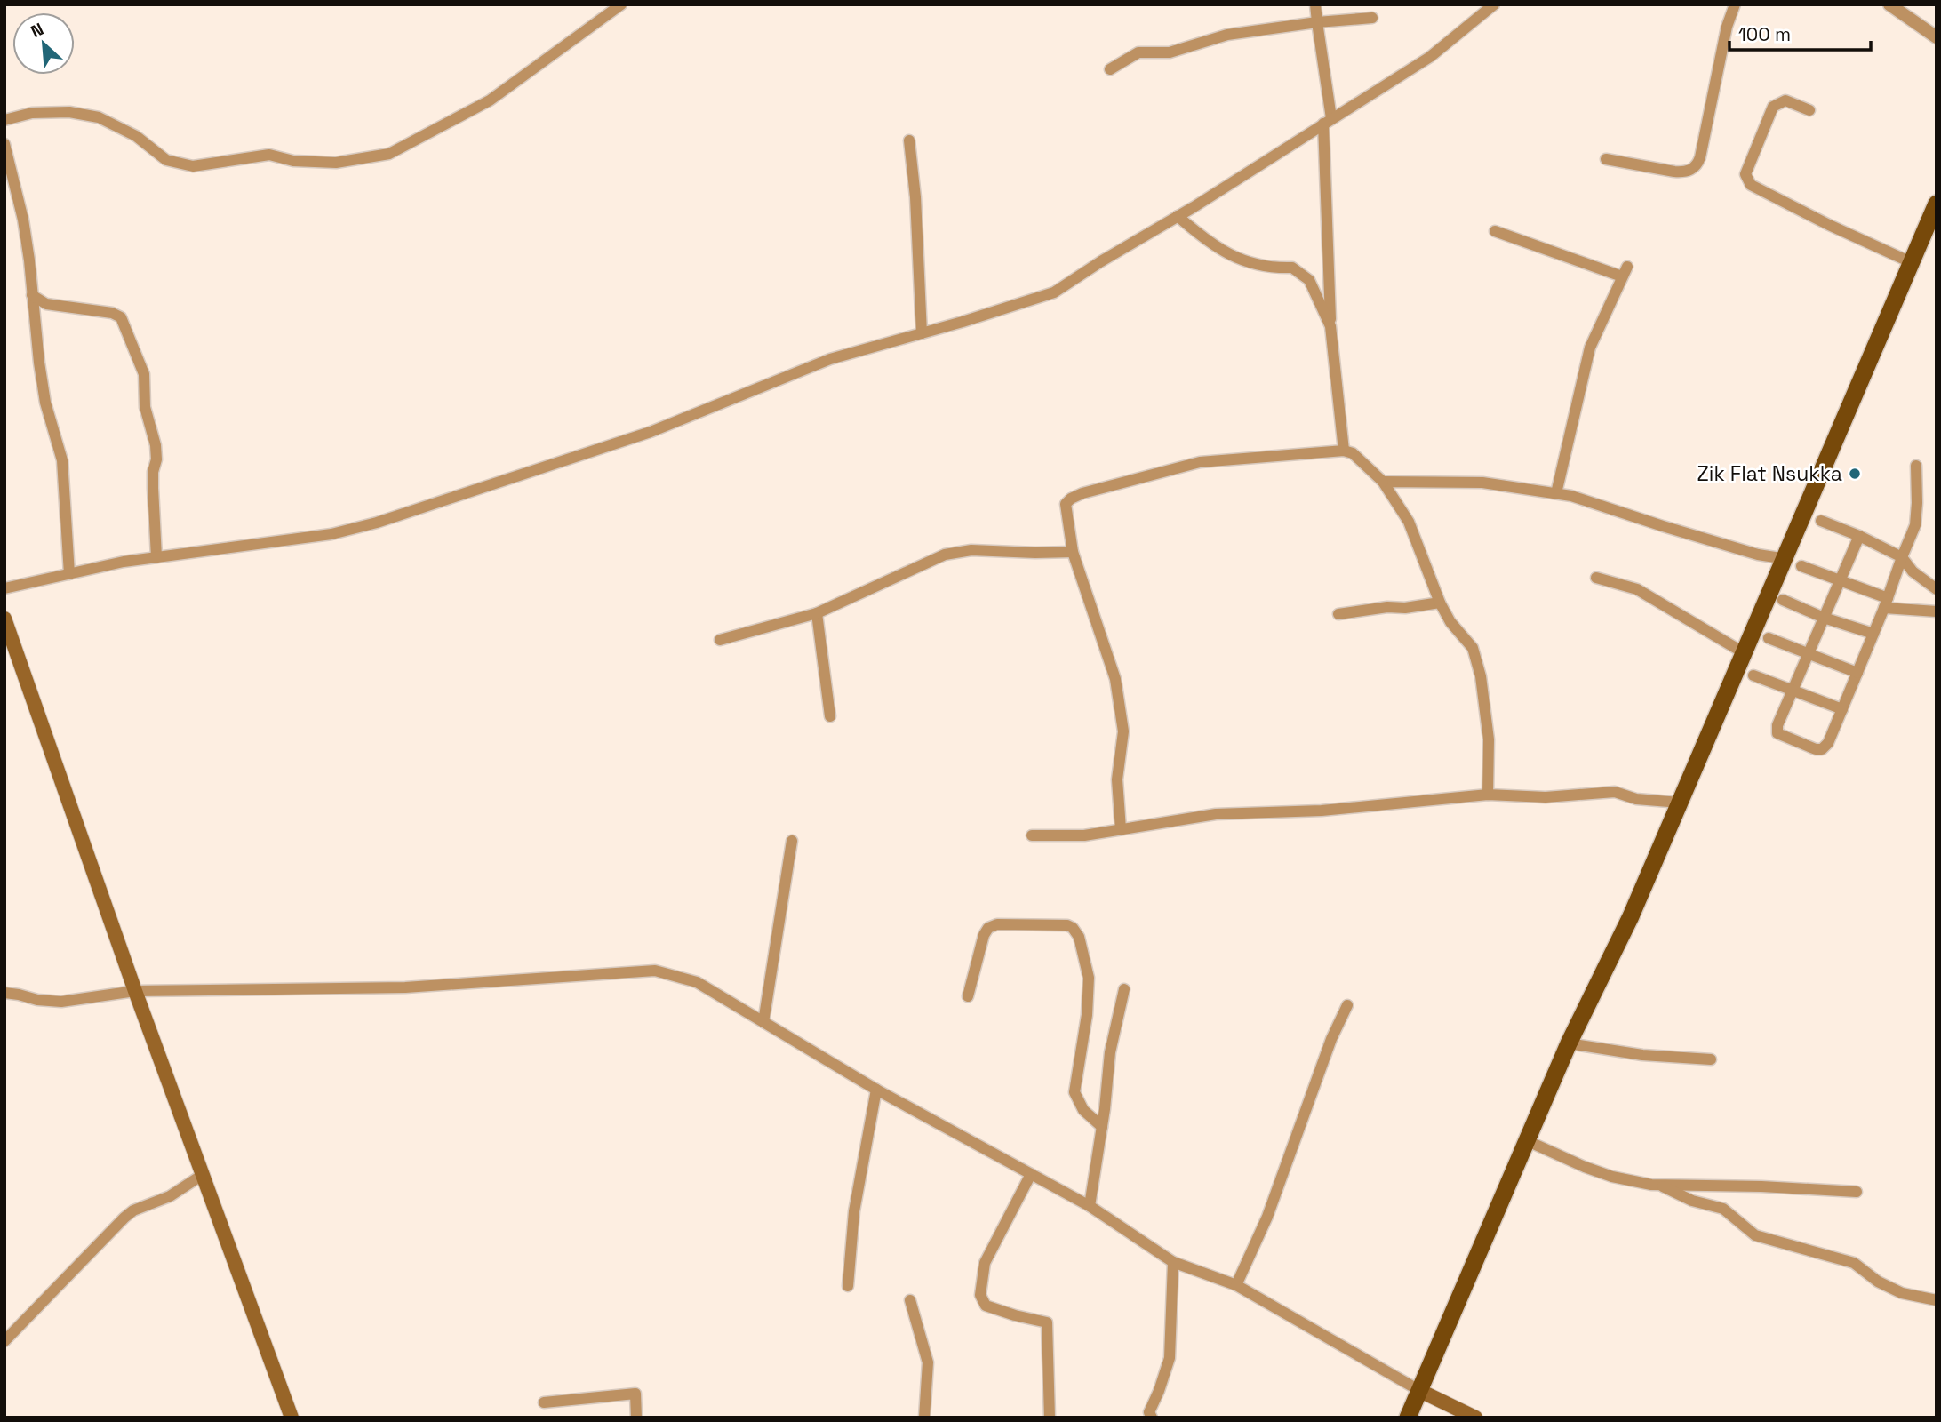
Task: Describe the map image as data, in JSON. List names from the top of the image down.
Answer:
{
  "places": ["Zik Flat Nsukka"],
  "scale_bar": "100 m",
  "north": "top left"
}
